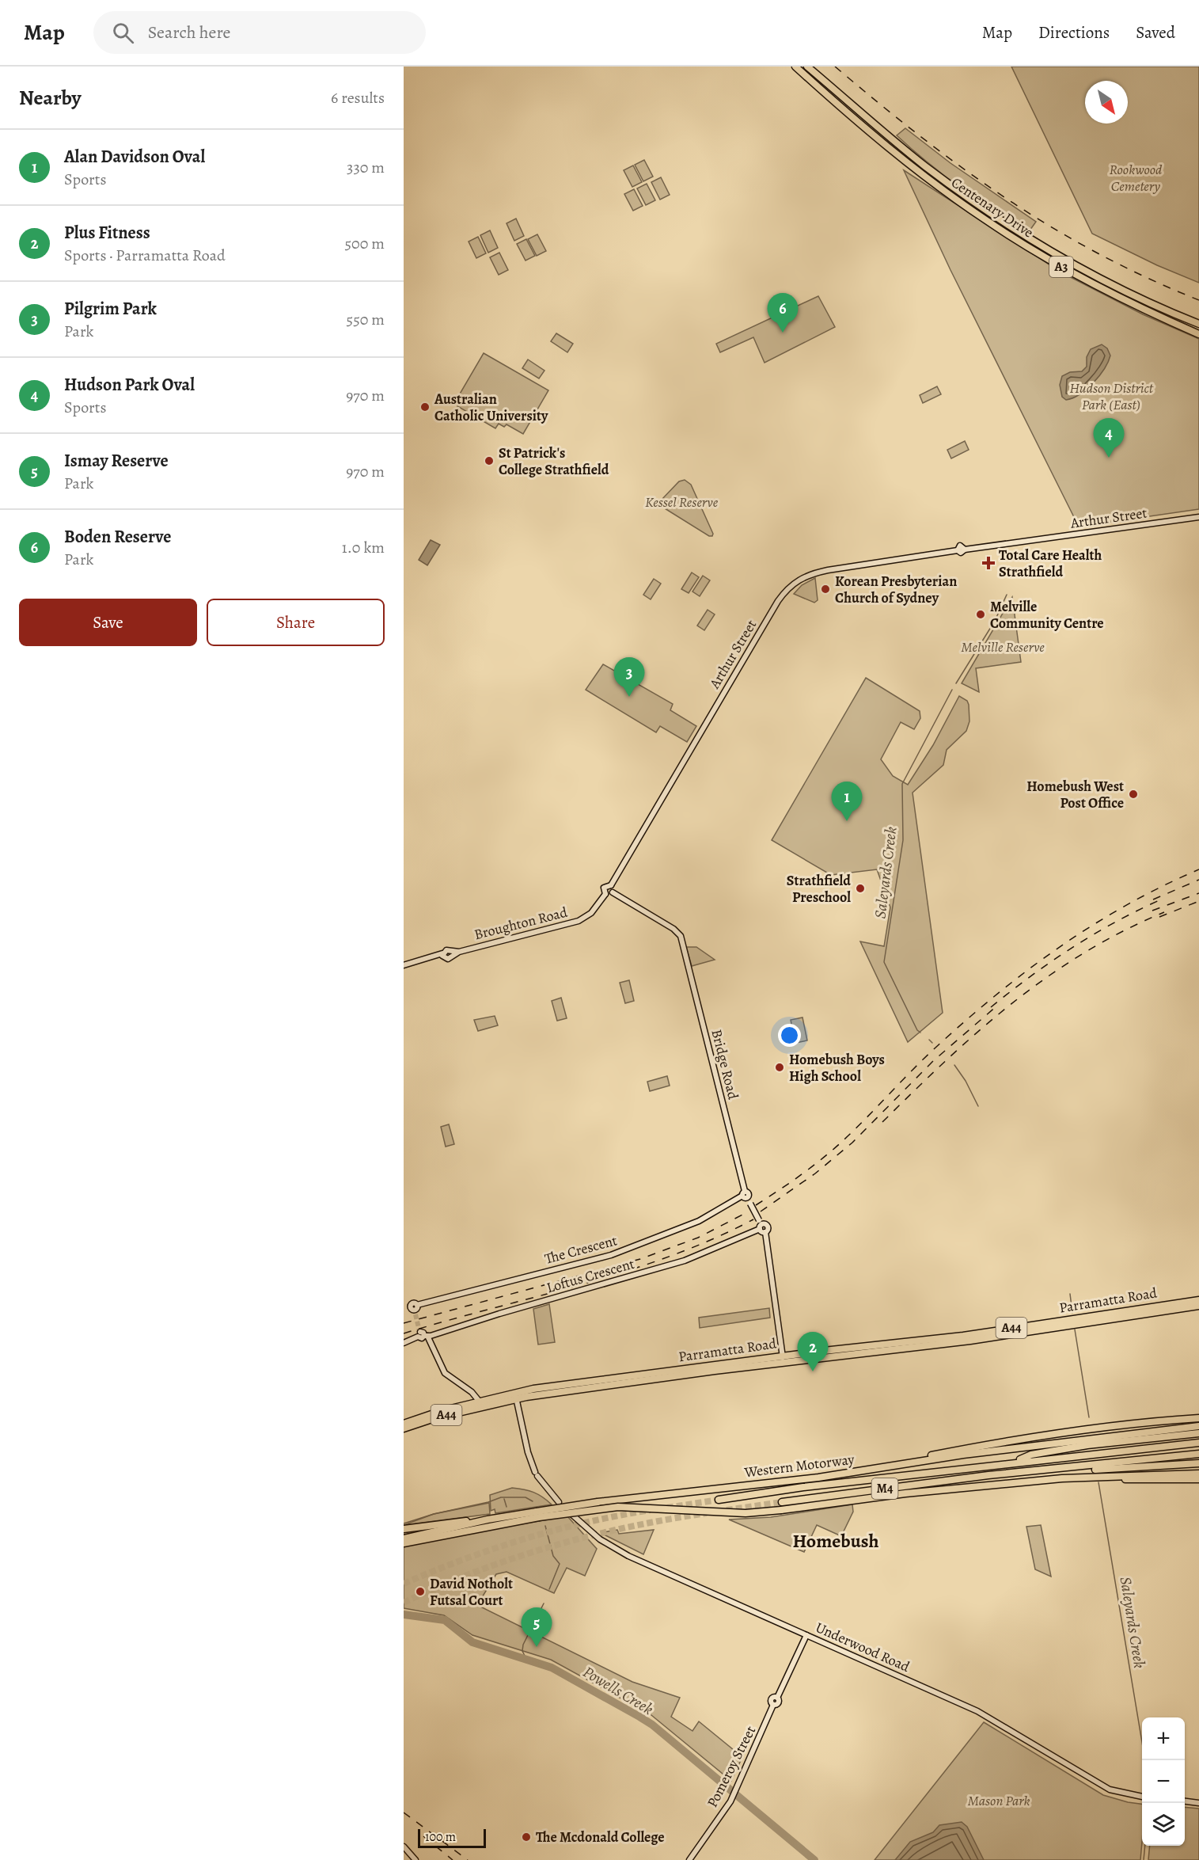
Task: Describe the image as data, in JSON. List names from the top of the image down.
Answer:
{
  "streets": {
    "highway": [
      "Centenary Drive",
      "A3",
      "Parramatta Road",
      "A44",
      "Western Motorway",
      "M4"
    ],
    "main road": [
      "Arthur Street",
      "Broughton Road",
      "Bridge Road",
      "The Crescent",
      "Loftus Crescent",
      "Underwood Road",
      "Pomeroy Street"
    ]
  },
  "crossings": [
    ["Arthur Street", "Broughton Road"],
    ["Bridge Road", "The Crescent"],
    ["Bridge Road", "Loftus Crescent"],
    ["Western Motorway", "M4"],
    ["Underwood Road", "Pomeroy Street"]
  ],
  "districts": ["Homebush"],
  "water": ["Saleyards Creek", "Powells Creek"],
  "parks": [
    "Rookwood Cemetery",
    "Hudson District Park (East)",
    "Kessel Reserve",
    "Melville Reserve",
    "Mason Park"
  ],
  "places": {
    "other": [
      "Australian Catholic University",
      "St Patrick's College Strathfield",
      "Korean Presbyterian Church of Sydney",
      "Melville Community Centre",
      "Homebush West Post Office",
      "Strathfield Preschool",
      "Homebush Boys High School",
      "David Notholt Futsal Court",
      "The Mcdonald College"
    ],
    "health": ["Total Care Health Strathfield"]
  },
  "scale_bar": "100 m",
  "north": "bottom right",
  "page": {
    "header": "Map",
    "search": "Search here",
    "nav": ["Map", "Directions", "Saved"],
    "heading": ["Nearby", "6 results"],
    "list": [
      {
        "mark": "1",
        "name": "Alan Davidson Oval",
        "note": "Sports",
        "value": "330 m"
      },
      {
        "mark": "2",
        "name": "Plus Fitness",
        "note": "Sports · Parramatta Road",
        "value": "500 m"
      },
      {
        "mark": "3",
        "name": "Pilgrim Park",
        "note": "Park",
        "value": "550 m"
      },
      {
        "mark": "4",
        "name": "Hudson Park Oval",
        "note": "Sports",
        "value": "970 m"
      },
      {
        "mark": "5",
        "name": "Ismay Reserve",
        "note": "Park",
        "value": "970 m"
      },
      {
        "mark": "6",
        "name": "Boden Reserve",
        "note": "Park",
        "value": "1.0 km"
      }
    ],
    "pins": [
      "6",
      "4",
      "3",
      "1",
      "2",
      "5"
    ],
    "buttons": ["Save", "Share"],
    "map_buttons": ["+", "−"],
    "scale": "100 m"
  }
}
